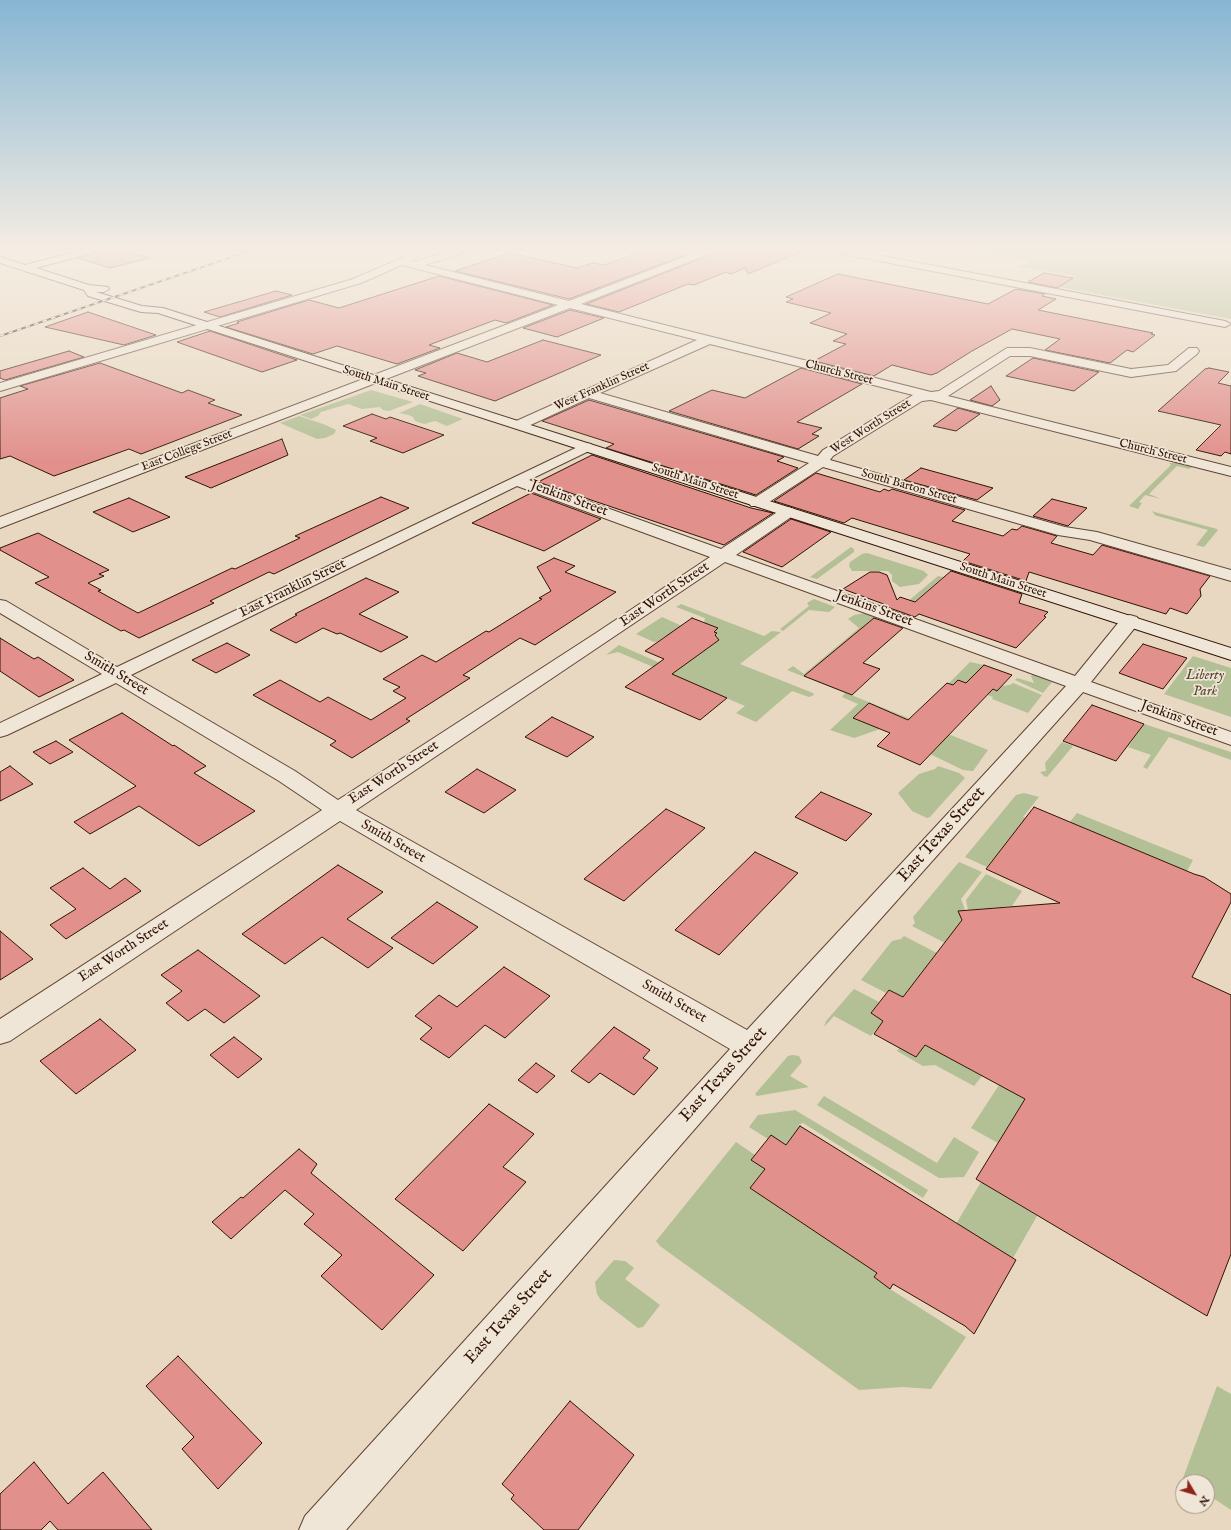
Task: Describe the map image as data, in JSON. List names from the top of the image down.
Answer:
{
  "streets": {
    "street": [
      "Church Street",
      "South Main Street",
      "West Franklin Street",
      "West Worth Street",
      "East College Street",
      "South Barton Street",
      "Jenkins Street",
      "East Franklin Street",
      "East Worth Street",
      "Smith Street",
      "East Texas Street"
    ]
  },
  "crossings": [
    ["Church Street", "West Franklin Street"],
    ["Church Street", "West Worth Street"],
    ["South Main Street", "West Franklin Street"],
    ["South Main Street", "West Worth Street"],
    ["South Main Street", "East College Street"],
    ["South Main Street", "East Franklin Street"],
    ["South Main Street", "East Worth Street"],
    ["South Main Street", "East Texas Street"],
    ["West Franklin Street", "South Barton Street"],
    ["West Worth Street", "South Barton Street"],
    ["Jenkins Street", "East Franklin Street"],
    ["Jenkins Street", "East Worth Street"],
    ["Jenkins Street", "East Texas Street"],
    ["East Franklin Street", "Smith Street"],
    ["East Worth Street", "Smith Street"],
    ["Smith Street", "East Texas Street"]
  ],
  "parks": ["Liberty Park"],
  "north": "bottom right"
}
